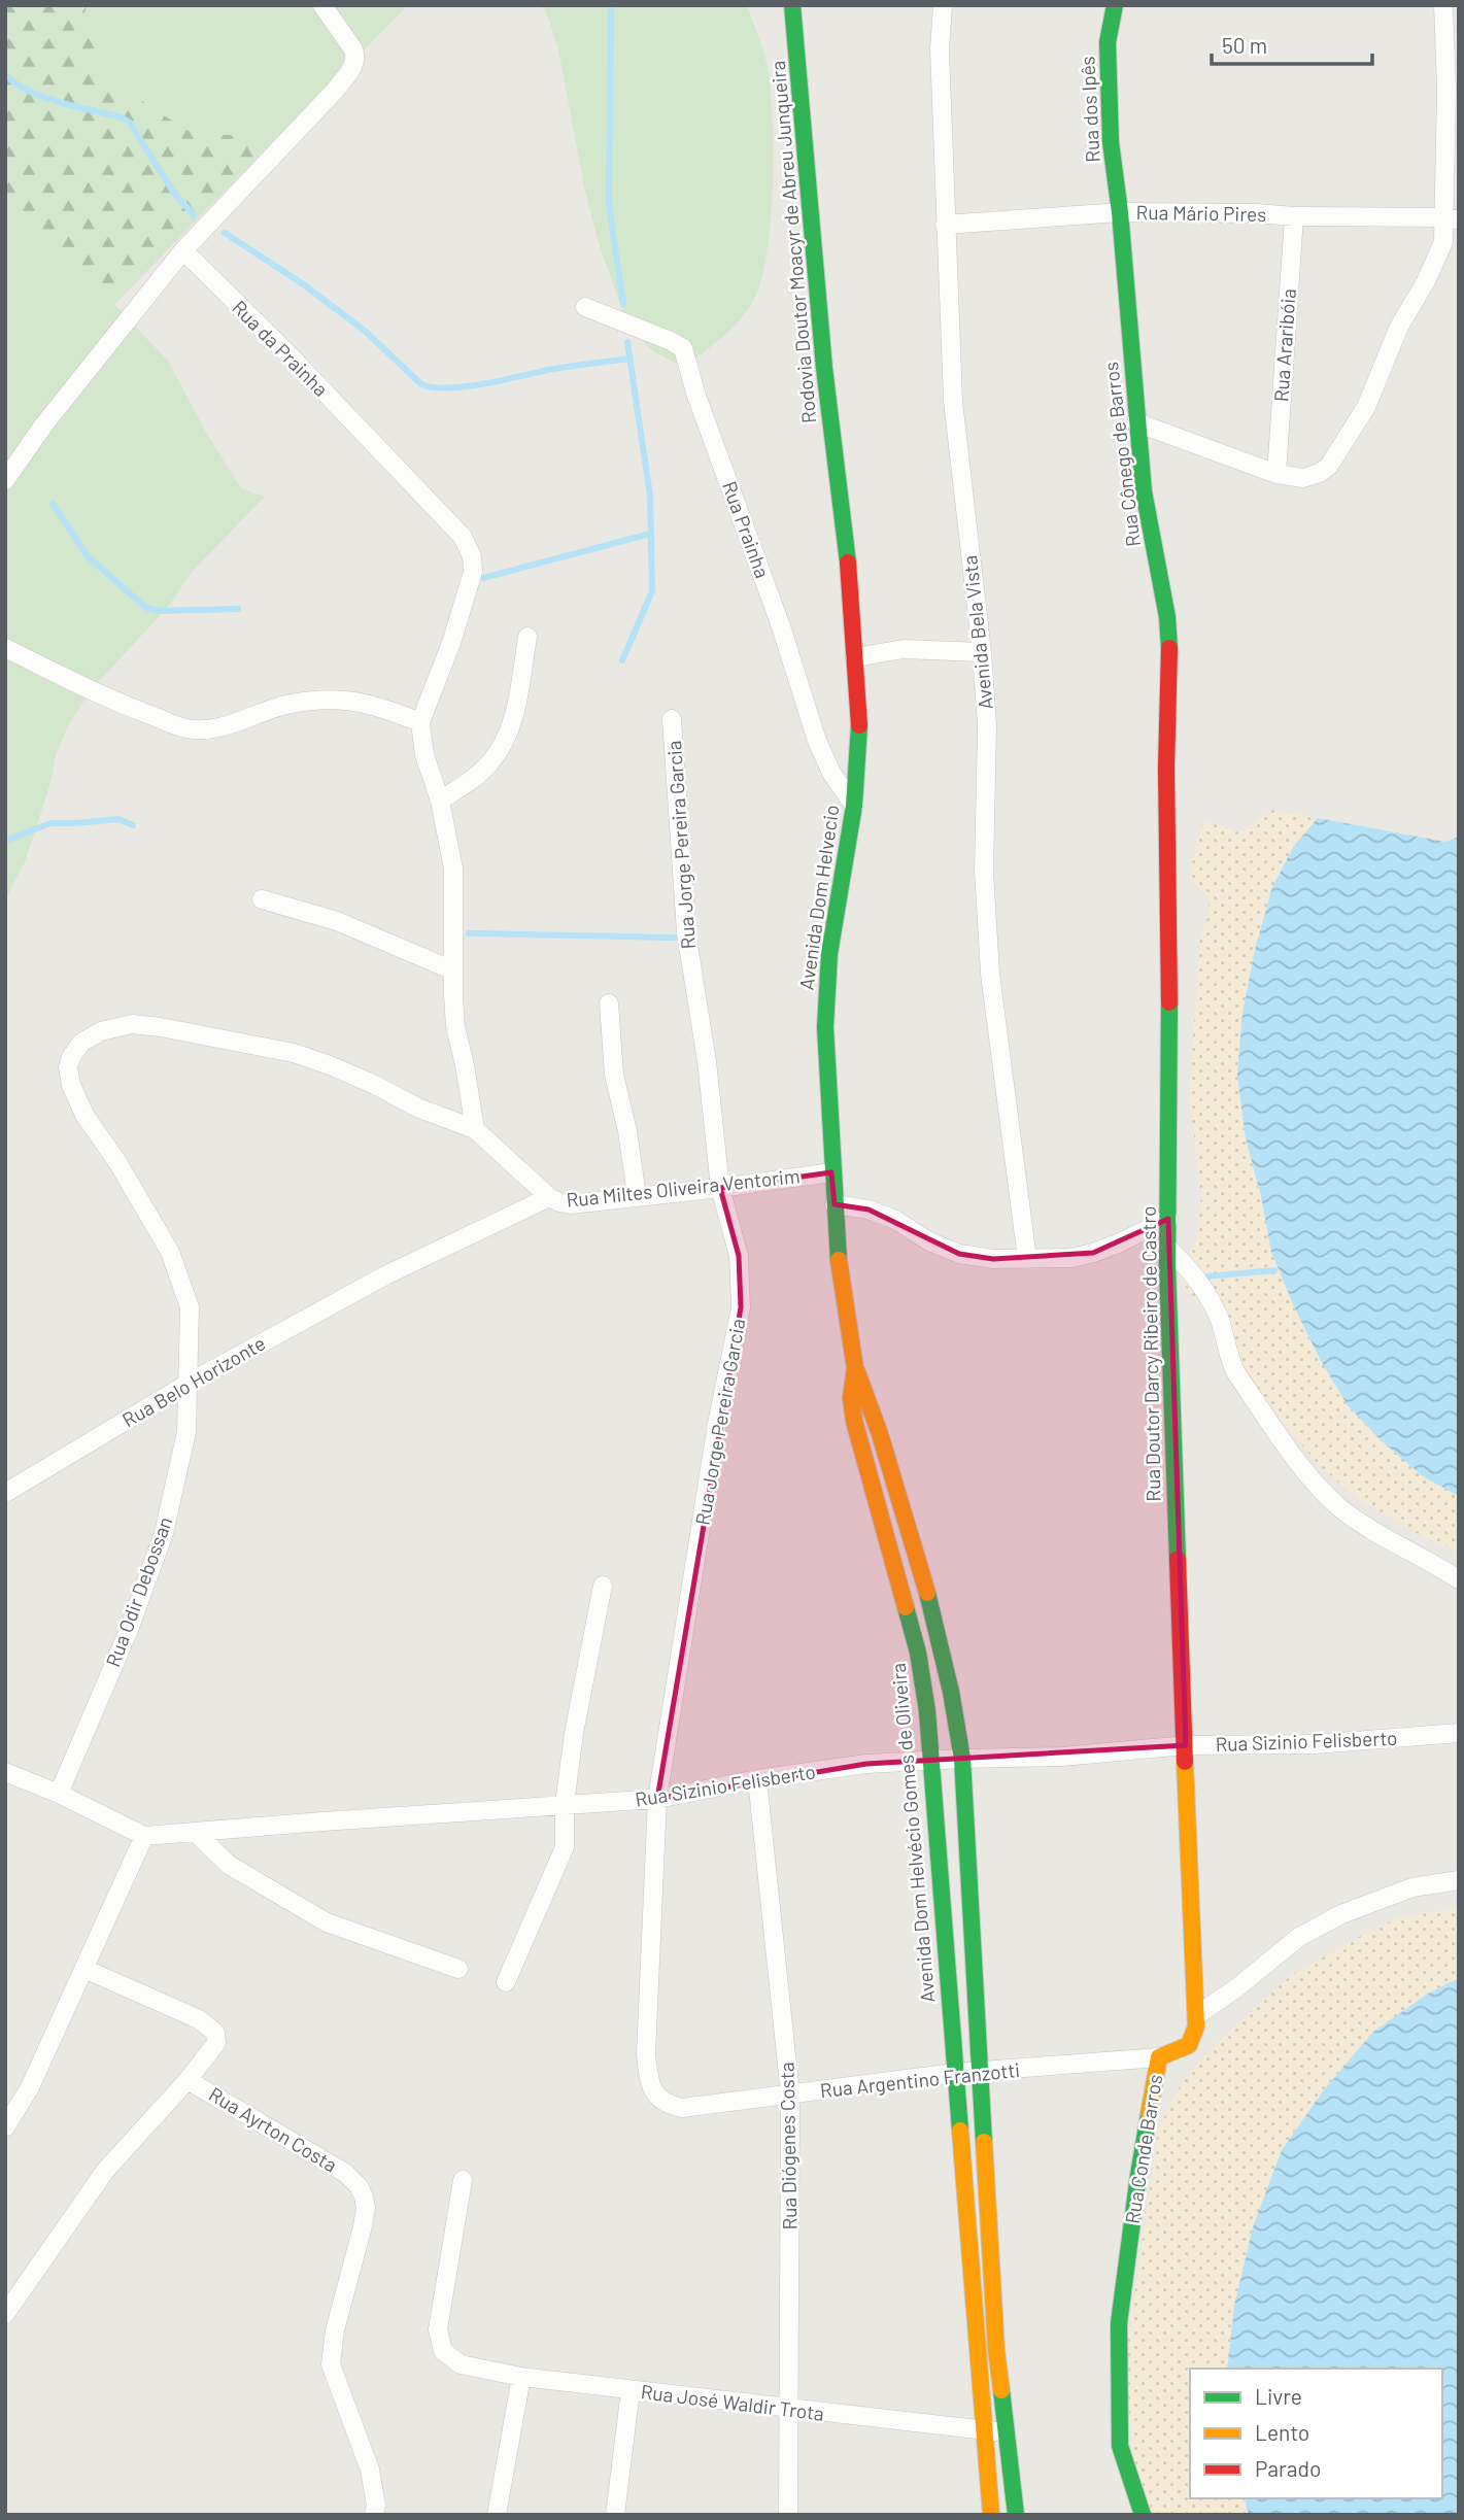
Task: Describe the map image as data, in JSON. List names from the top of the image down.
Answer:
{
  "streets": {
    "street": [
      "Rua dos Ipês",
      "Rua Mário Pires",
      "Rodovia Doutor Moacyr de Abreu Junqueira",
      "Rua Araribóia",
      "Rua da Prainha",
      "Rua Cônego de Barros",
      "Rua Prainha",
      "Avenida Bela Vista",
      "Rua Jorge Pereira Garcia",
      "Avenida Dom Helvecio",
      "Rua Miltes Oliveira Ventorim",
      "Rua Doutor Darcy Ribeiro de Castro",
      "Rua Belo Horizonte",
      "Rua Odir Debossan",
      "Rua Sizinio Felisberto",
      "Avenida Dom Helvécio Gomes de Oliveira",
      "Rua Argentino Franzotti",
      "Rua Ayrton Costa",
      "Rua Diógenes Costa",
      "Rua Conde Barros",
      "Rua José Waldir Trota"
    ]
  },
  "crossings": [
    ["Rua dos Ipês", "Rua Mário Pires"],
    ["Rua dos Ipês", "Rua Cônego de Barros"],
    ["Rua Mário Pires", "Rua Araribóia"],
    ["Rua Mário Pires", "Rua Cônego de Barros"],
    ["Rua Mário Pires", "Avenida Bela Vista"],
    ["Rodovia Doutor Moacyr de Abreu Junqueira", "Avenida Dom Helvecio"],
    ["Rua Cônego de Barros", "Rua Doutor Darcy Ribeiro de Castro"],
    ["Rua Prainha", "Avenida Dom Helvecio"],
    ["Rua Jorge Pereira Garcia", "Rua Miltes Oliveira Ventorim"],
    ["Rua Jorge Pereira Garcia", "Rua Sizinio Felisberto"],
    ["Rua Jorge Pereira Garcia", "Rua Argentino Franzotti"],
    ["Avenida Dom Helvecio", "Rua Miltes Oliveira Ventorim"],
    ["Avenida Dom Helvecio", "Avenida Dom Helvécio Gomes de Oliveira"],
    ["Rua Miltes Oliveira Ventorim", "Rua Belo Horizonte"],
    ["Rua Miltes Oliveira Ventorim", "Rua Odir Debossan"],
    ["Rua Doutor Darcy Ribeiro de Castro", "Rua Sizinio Felisberto"],
    ["Rua Doutor Darcy Ribeiro de Castro", "Rua Conde Barros"],
    ["Rua Belo Horizonte", "Rua Odir Debossan"],
    ["Rua Sizinio Felisberto", "Avenida Dom Helvécio Gomes de Oliveira"],
    ["Rua Sizinio Felisberto", "Rua Diógenes Costa"],
    ["Avenida Dom Helvécio Gomes de Oliveira", "Rua Argentino Franzotti"],
    ["Avenida Dom Helvécio Gomes de Oliveira", "Rua José Waldir Trota"],
    ["Rua Argentino Franzotti", "Rua Diógenes Costa"],
    ["Rua Argentino Franzotti", "Rua Conde Barros"],
    ["Rua Diógenes Costa", "Rua José Waldir Trota"]
  ],
  "legend": ["Livre", "Lento", "Parado"],
  "scale_bar": "50 m"
}
